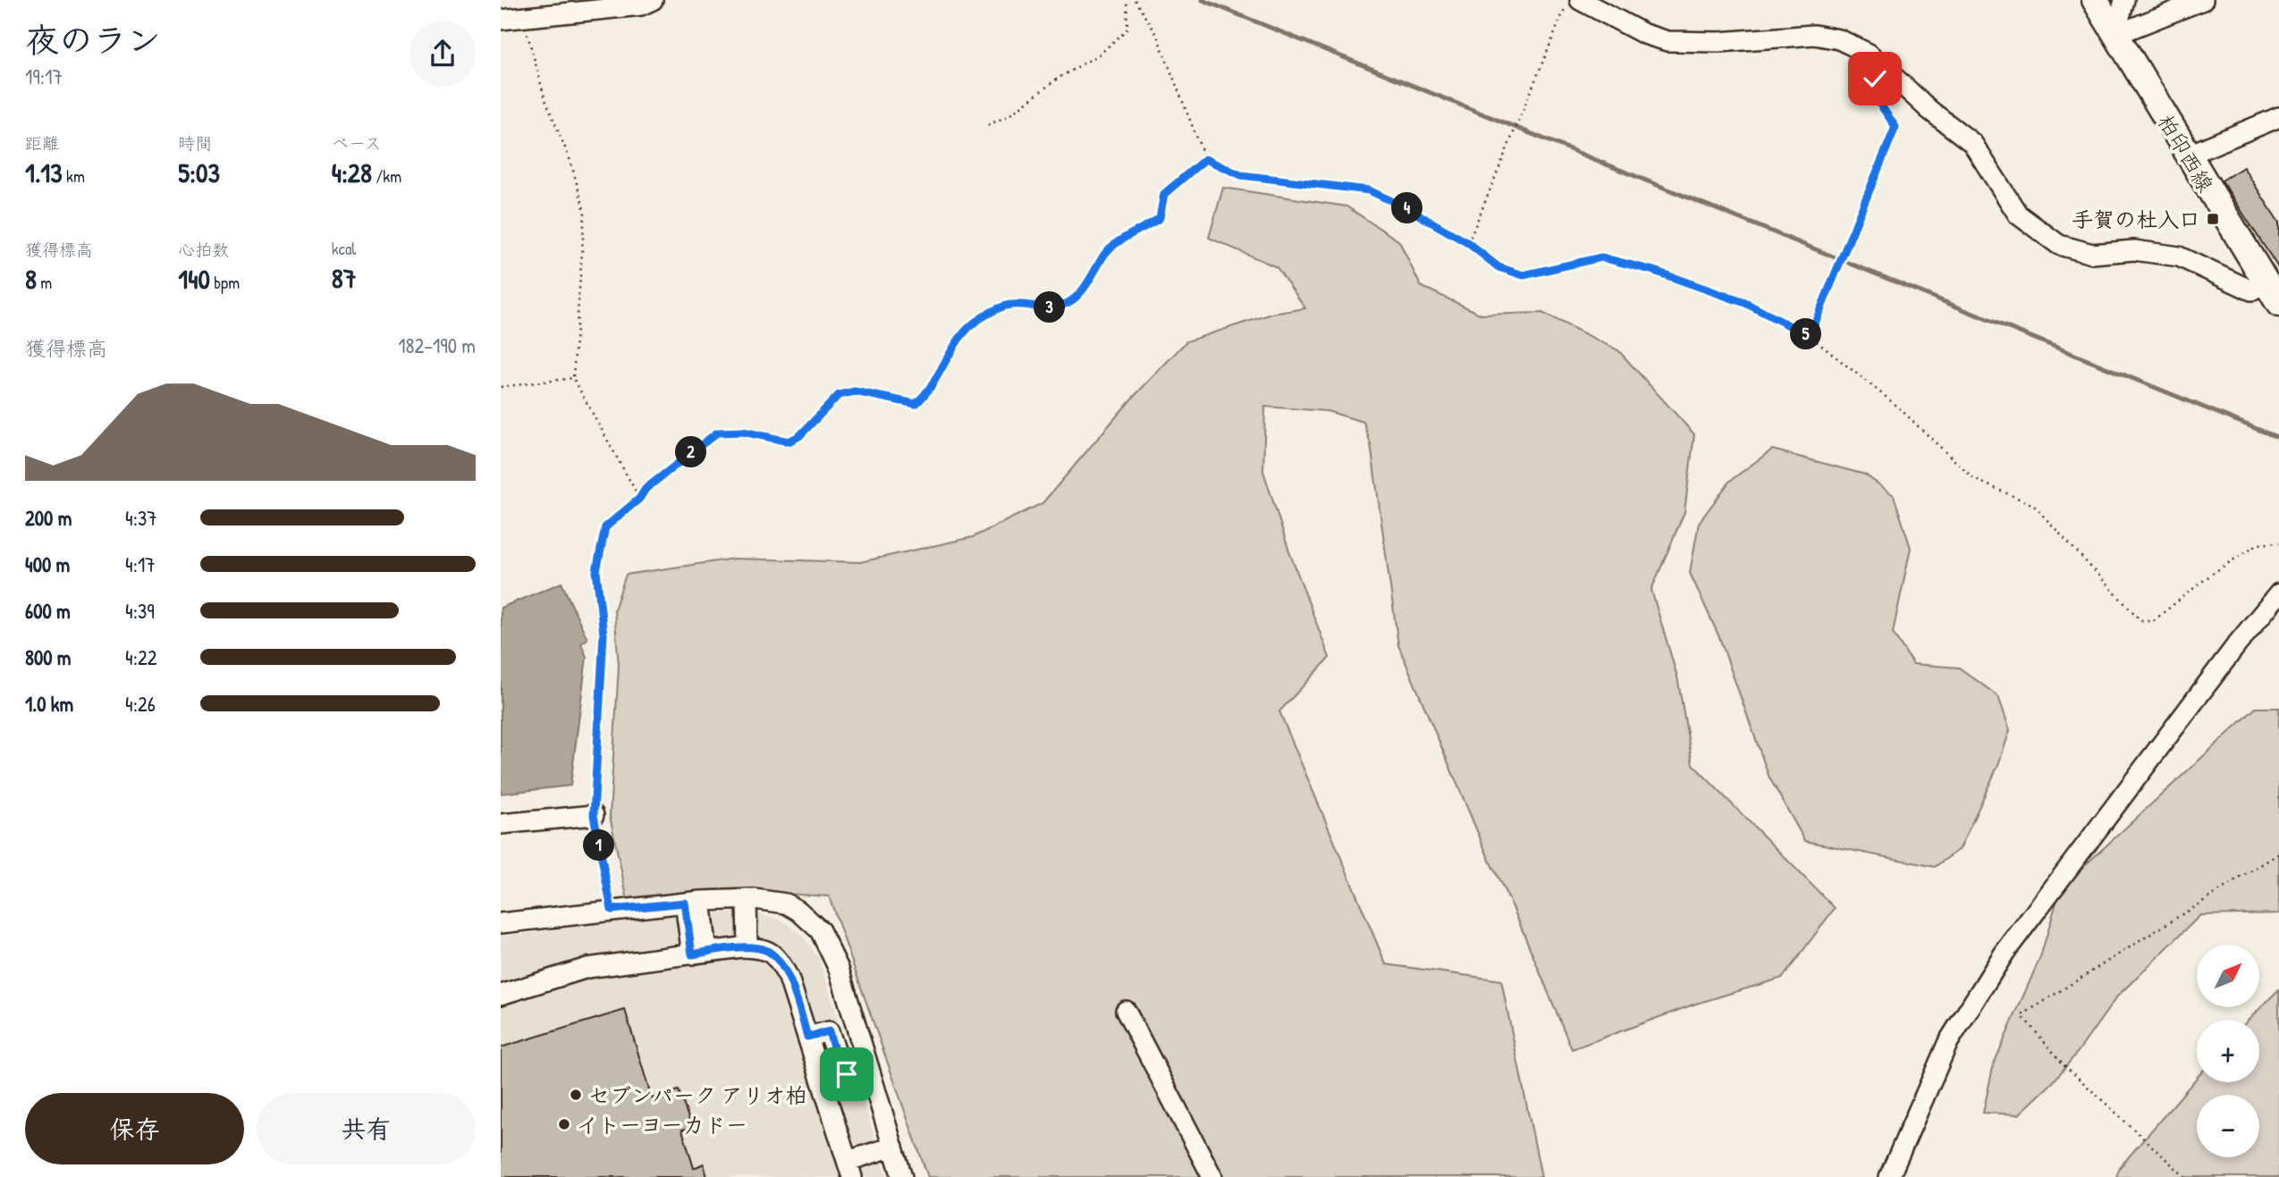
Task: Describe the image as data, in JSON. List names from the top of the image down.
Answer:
{
  "streets": {
    "main road": ["柏印西線"]
  },
  "places": {
    "transit": ["手賀の杜入口"],
    "other": ["セブンパーク アリオ柏", "イトーヨーカドー"]
  },
  "north": "top right",
  "page": {
    "heading": ["夜のラン", "19:17"],
    "stats": [
      ["距離", "1.13 km"],
      ["時間", "5:03"],
      ["ペース", "4:28 /km"],
      ["獲得標高", "8 m"],
      ["心拍数", "140 bpm"],
      ["kcal", "87"]
    ],
    "pins": [
      "4",
      "3",
      "5",
      "2",
      "1"
    ],
    "chart": ["獲得標高", "182–190 m"],
    "list": [
      {
        "name": "200 m",
        "note": "4:37"
      },
      {
        "name": "400 m",
        "note": "4:17"
      },
      {
        "name": "600 m",
        "note": "4:39"
      },
      {
        "name": "800 m",
        "note": "4:22"
      },
      {
        "name": "1.0 km",
        "note": "4:26"
      }
    ],
    "map_buttons": ["+", "−"],
    "buttons": ["保存", "共有"]
  }
}
